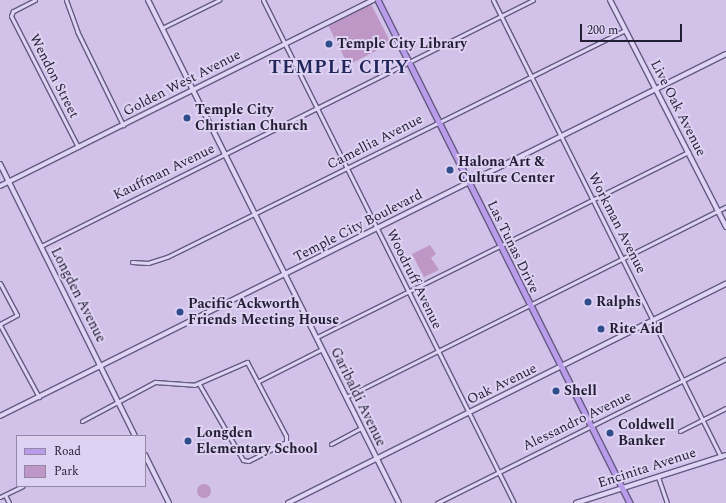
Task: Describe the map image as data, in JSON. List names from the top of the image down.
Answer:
{
  "streets": {
    "main road": ["Las Tunas Drive"],
    "street": [
      "Wendon Street",
      "Golden West Avenue",
      "Live Oak Avenue",
      "Camellia Avenue",
      "Kauffman Avenue",
      "Workman Avenue",
      "Temple City Boulevard",
      "Woodruff Avenue",
      "Longden Avenue",
      "Oak Avenue",
      "Garibaldi Avenue",
      "Alessandro Avenue",
      "Encinita Avenue"
    ]
  },
  "crossings": [
    ["Wendon Street", "Golden West Avenue"],
    ["Golden West Avenue", "Woodruff Avenue"],
    ["Golden West Avenue", "Longden Avenue"],
    ["Golden West Avenue", "Garibaldi Avenue"],
    ["Live Oak Avenue", "Camellia Avenue"],
    ["Live Oak Avenue", "Temple City Boulevard"],
    ["Camellia Avenue", "Workman Avenue"],
    ["Camellia Avenue", "Las Tunas Drive"],
    ["Camellia Avenue", "Woodruff Avenue"],
    ["Camellia Avenue", "Garibaldi Avenue"],
    ["Kauffman Avenue", "Workman Avenue"],
    ["Kauffman Avenue", "Las Tunas Drive"],
    ["Kauffman Avenue", "Woodruff Avenue"],
    ["Kauffman Avenue", "Longden Avenue"],
    ["Kauffman Avenue", "Garibaldi Avenue"],
    ["Workman Avenue", "Temple City Boulevard"],
    ["Workman Avenue", "Oak Avenue"],
    ["Workman Avenue", "Alessandro Avenue"],
    ["Workman Avenue", "Encinita Avenue"],
    ["Temple City Boulevard", "Las Tunas Drive"],
    ["Temple City Boulevard", "Woodruff Avenue"],
    ["Temple City Boulevard", "Longden Avenue"],
    ["Temple City Boulevard", "Garibaldi Avenue"],
    ["Las Tunas Drive", "Oak Avenue"],
    ["Las Tunas Drive", "Alessandro Avenue"],
    ["Las Tunas Drive", "Encinita Avenue"],
    ["Woodruff Avenue", "Oak Avenue"],
    ["Woodruff Avenue", "Alessandro Avenue"],
    ["Oak Avenue", "Garibaldi Avenue"]
  ],
  "districts": ["TEMPLE CITY"],
  "places": [
    "Temple City Library",
    "Temple City Christian Church",
    "Halona Art & Culture Center",
    "Ralphs",
    "Pacific Ackworth Friends Meeting House",
    "Rite Aid",
    "Shell",
    "Coldwell Banker",
    "Longden Elementary School"
  ],
  "legend": ["Road", "Park"],
  "scale_bar": "200 m"
}
